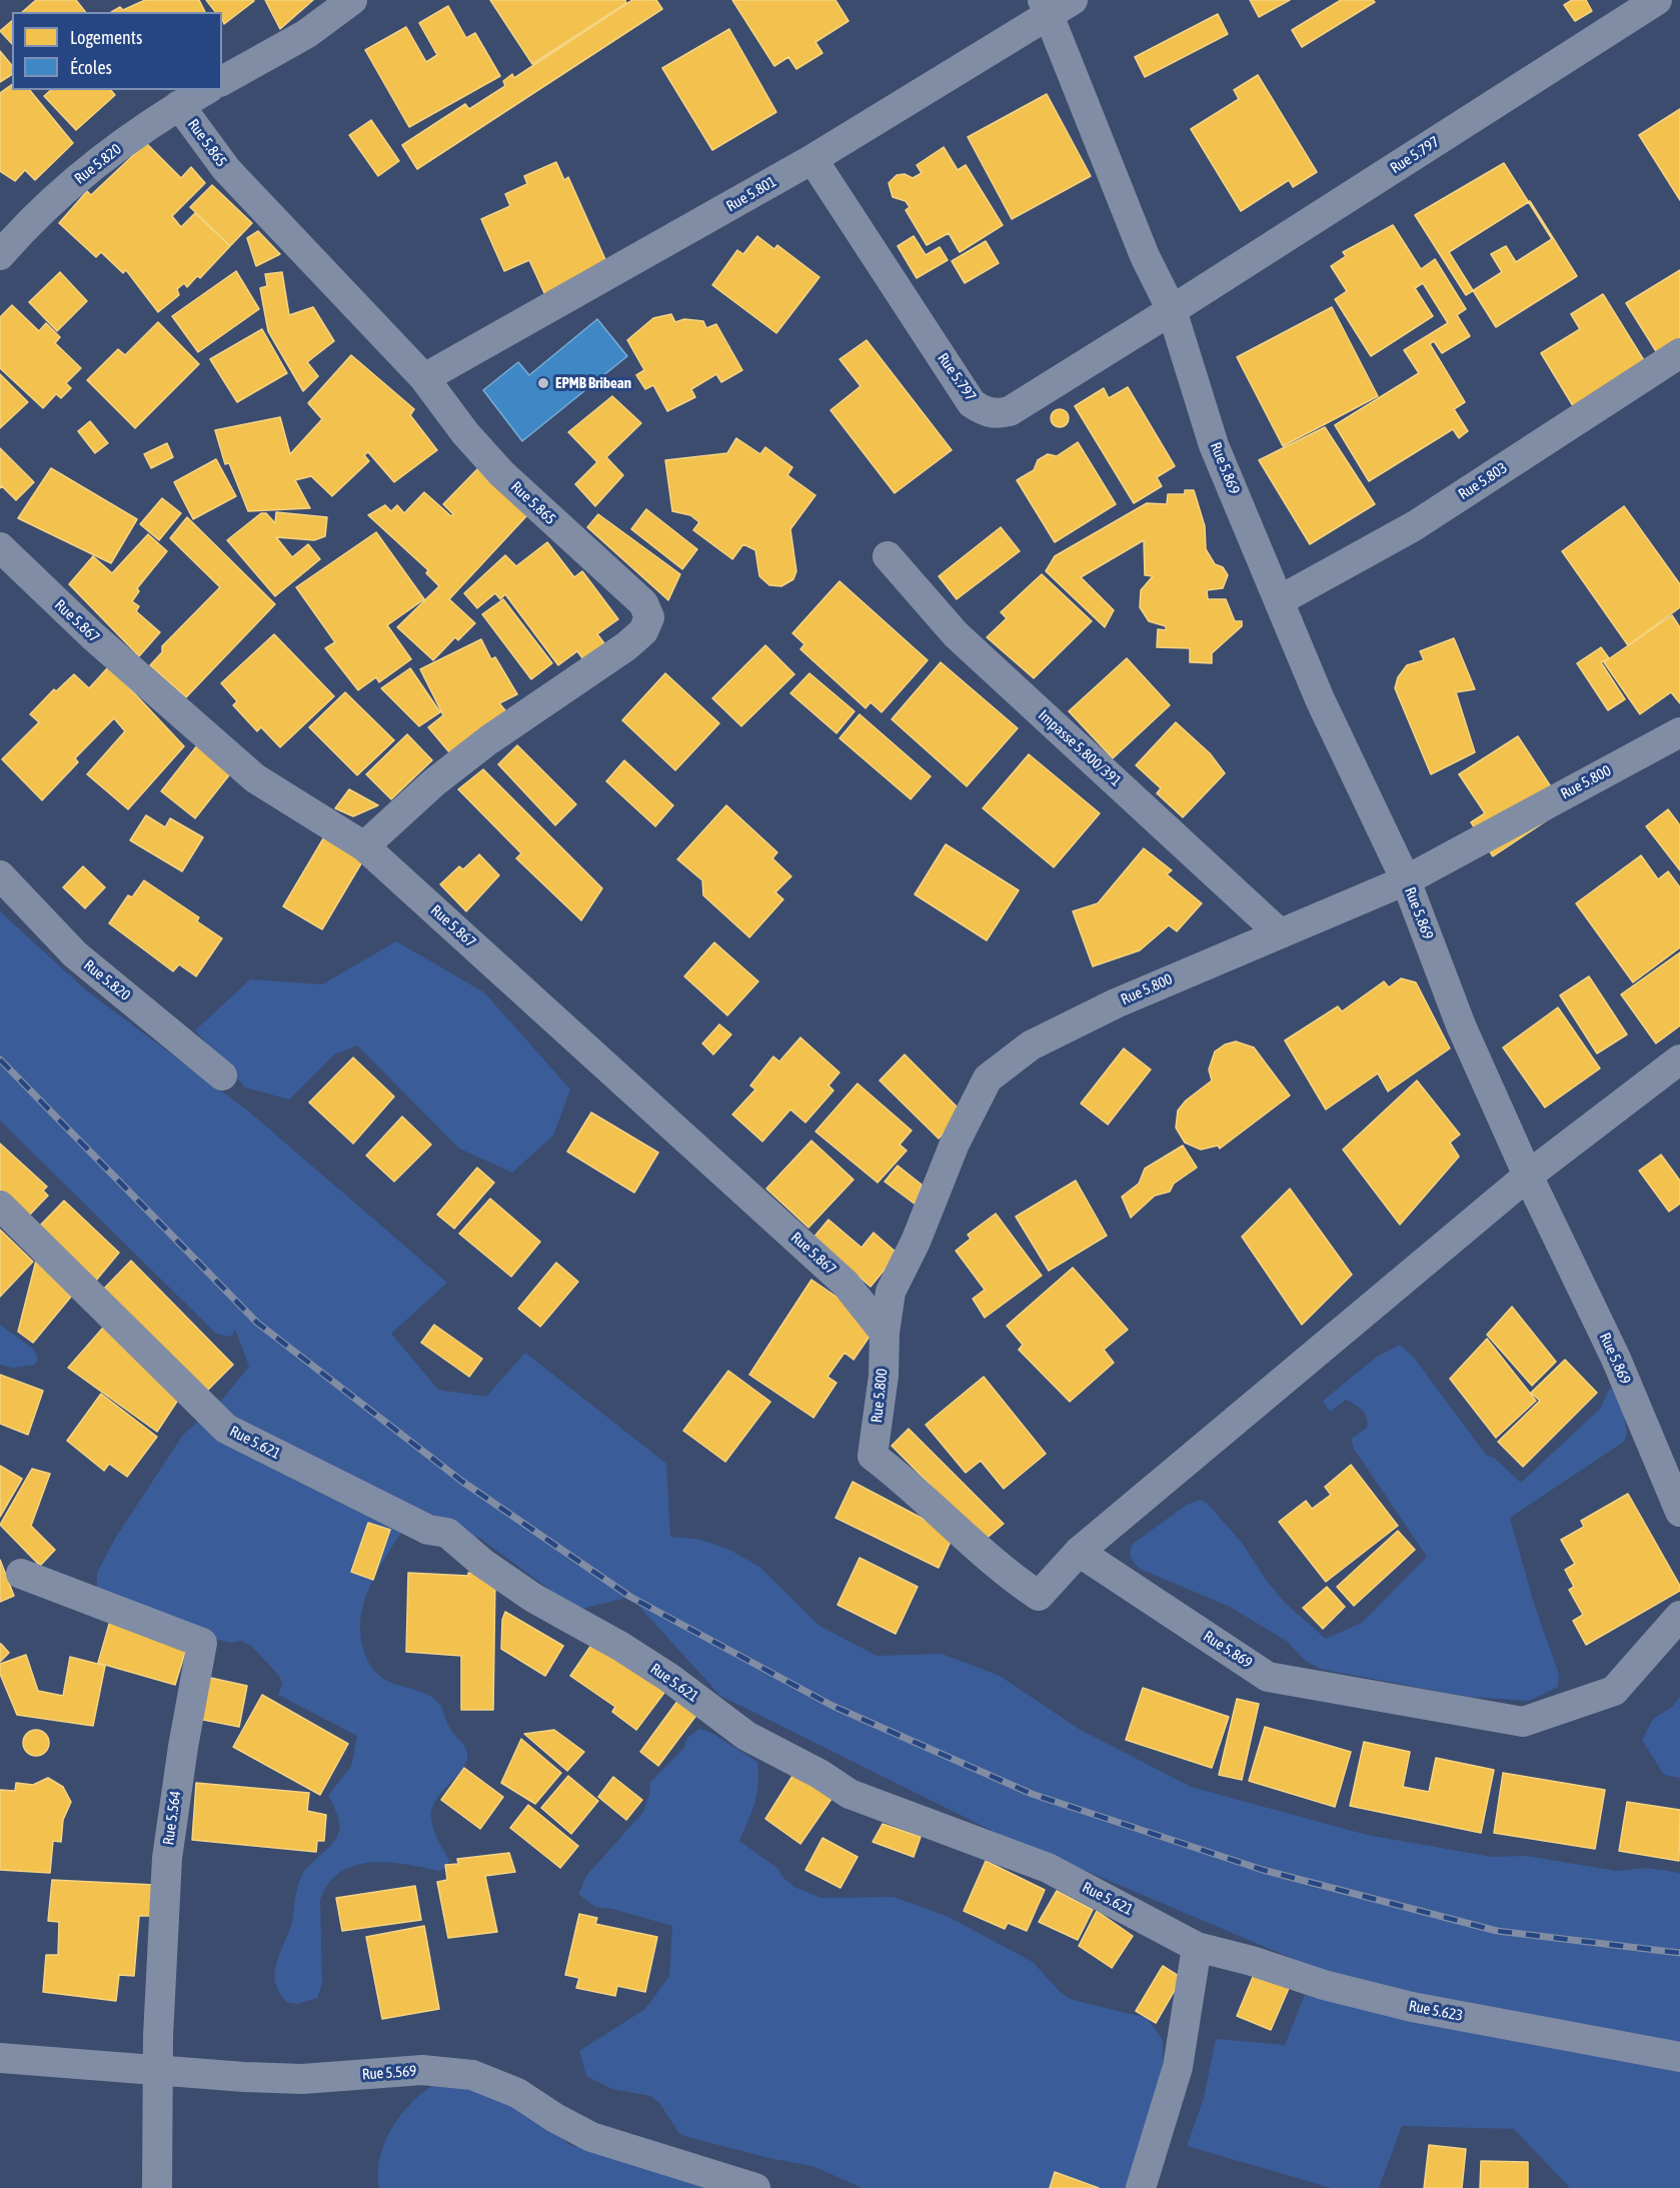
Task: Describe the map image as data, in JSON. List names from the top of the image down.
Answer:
{
  "streets": {
    "street": [
      "Rue 5.865",
      "Rue 5.797",
      "Rue 5.820",
      "Rue 5.801",
      "Rue 5.869",
      "Rue 5.803",
      "Rue 5.867",
      "Impasse 5.800/391",
      "Rue 5.800",
      "Rue 5.621",
      "Rue 5.564",
      "Rue 5.623",
      "Rue 5.569"
    ]
  },
  "crossings": [
    ["Rue 5.865", "Rue 5.820"],
    ["Rue 5.865", "Rue 5.801"],
    ["Rue 5.865", "Rue 5.867"],
    ["Rue 5.797", "Rue 5.801"],
    ["Rue 5.797", "Rue 5.869"],
    ["Rue 5.869", "Rue 5.803"],
    ["Rue 5.869", "Rue 5.800"],
    ["Rue 5.867", "Rue 5.800"],
    ["Impasse 5.800/391", "Rue 5.800"],
    ["Rue 5.621", "Rue 5.623"],
    ["Rue 5.564", "Rue 5.569"]
  ],
  "places": ["EPMB Bribean"],
  "legend": ["Logements", "Écoles"]
}
